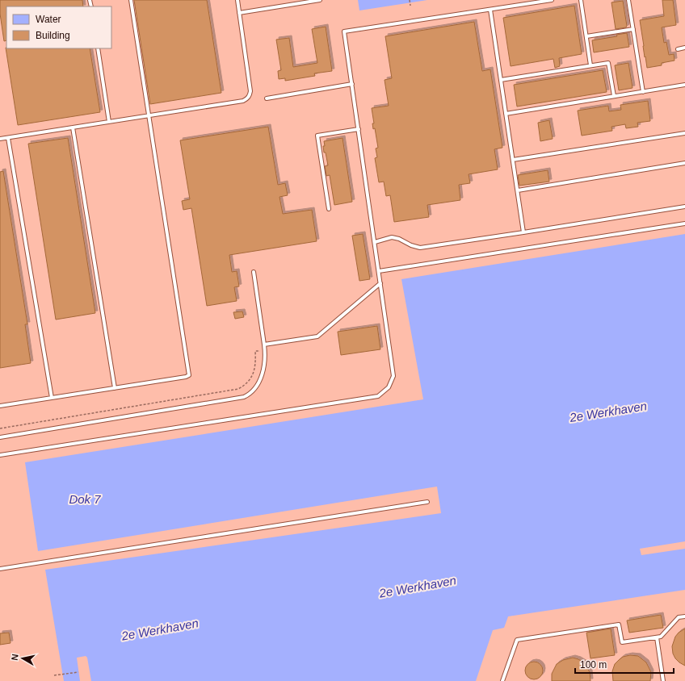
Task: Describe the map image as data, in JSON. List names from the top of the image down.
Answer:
{
  "water": ["2e Werkhaven", "Dok 7"],
  "legend": ["Water", "Building"],
  "scale_bar": "100 m",
  "north": "left"
}
